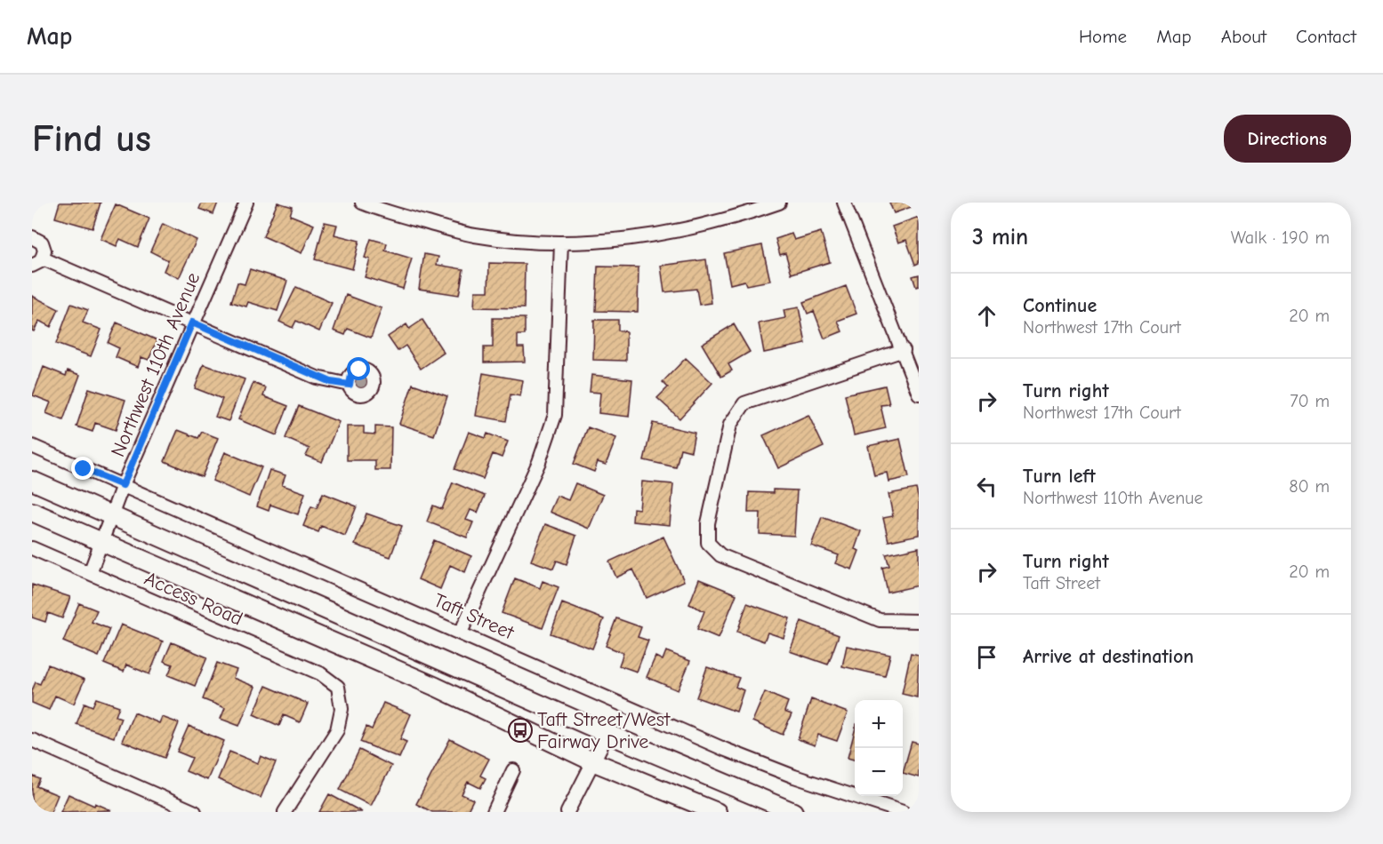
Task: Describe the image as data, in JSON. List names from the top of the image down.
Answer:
{
  "streets": {
    "street": ["Northwest 110th Avenue", "Access Road", "Taft Street"]
  },
  "crossings": [
    ["Northwest 110th Avenue", "Access Road"],
    ["Northwest 110th Avenue", "Taft Street"]
  ],
  "places": {
    "bus stop": ["Taft Street/West Fairway Drive"]
  },
  "page": {
    "header": "Map",
    "nav": [
      "Home",
      "Map",
      "About",
      "Contact"
    ],
    "buttons": "Directions",
    "title": "Find us",
    "heading": ["3 min", "Walk · 190 m"],
    "list": [
      ["Continue", "Northwest 17th Court", "20 m"],
      ["Turn right", "Northwest 17th Court", "70 m"],
      ["Turn left", "Northwest 110th Avenue", "80 m"],
      ["Turn right", "Taft Street", "20 m"],
      "Arrive at destination"
    ],
    "map_buttons": ["+", "−"]
  }
}
